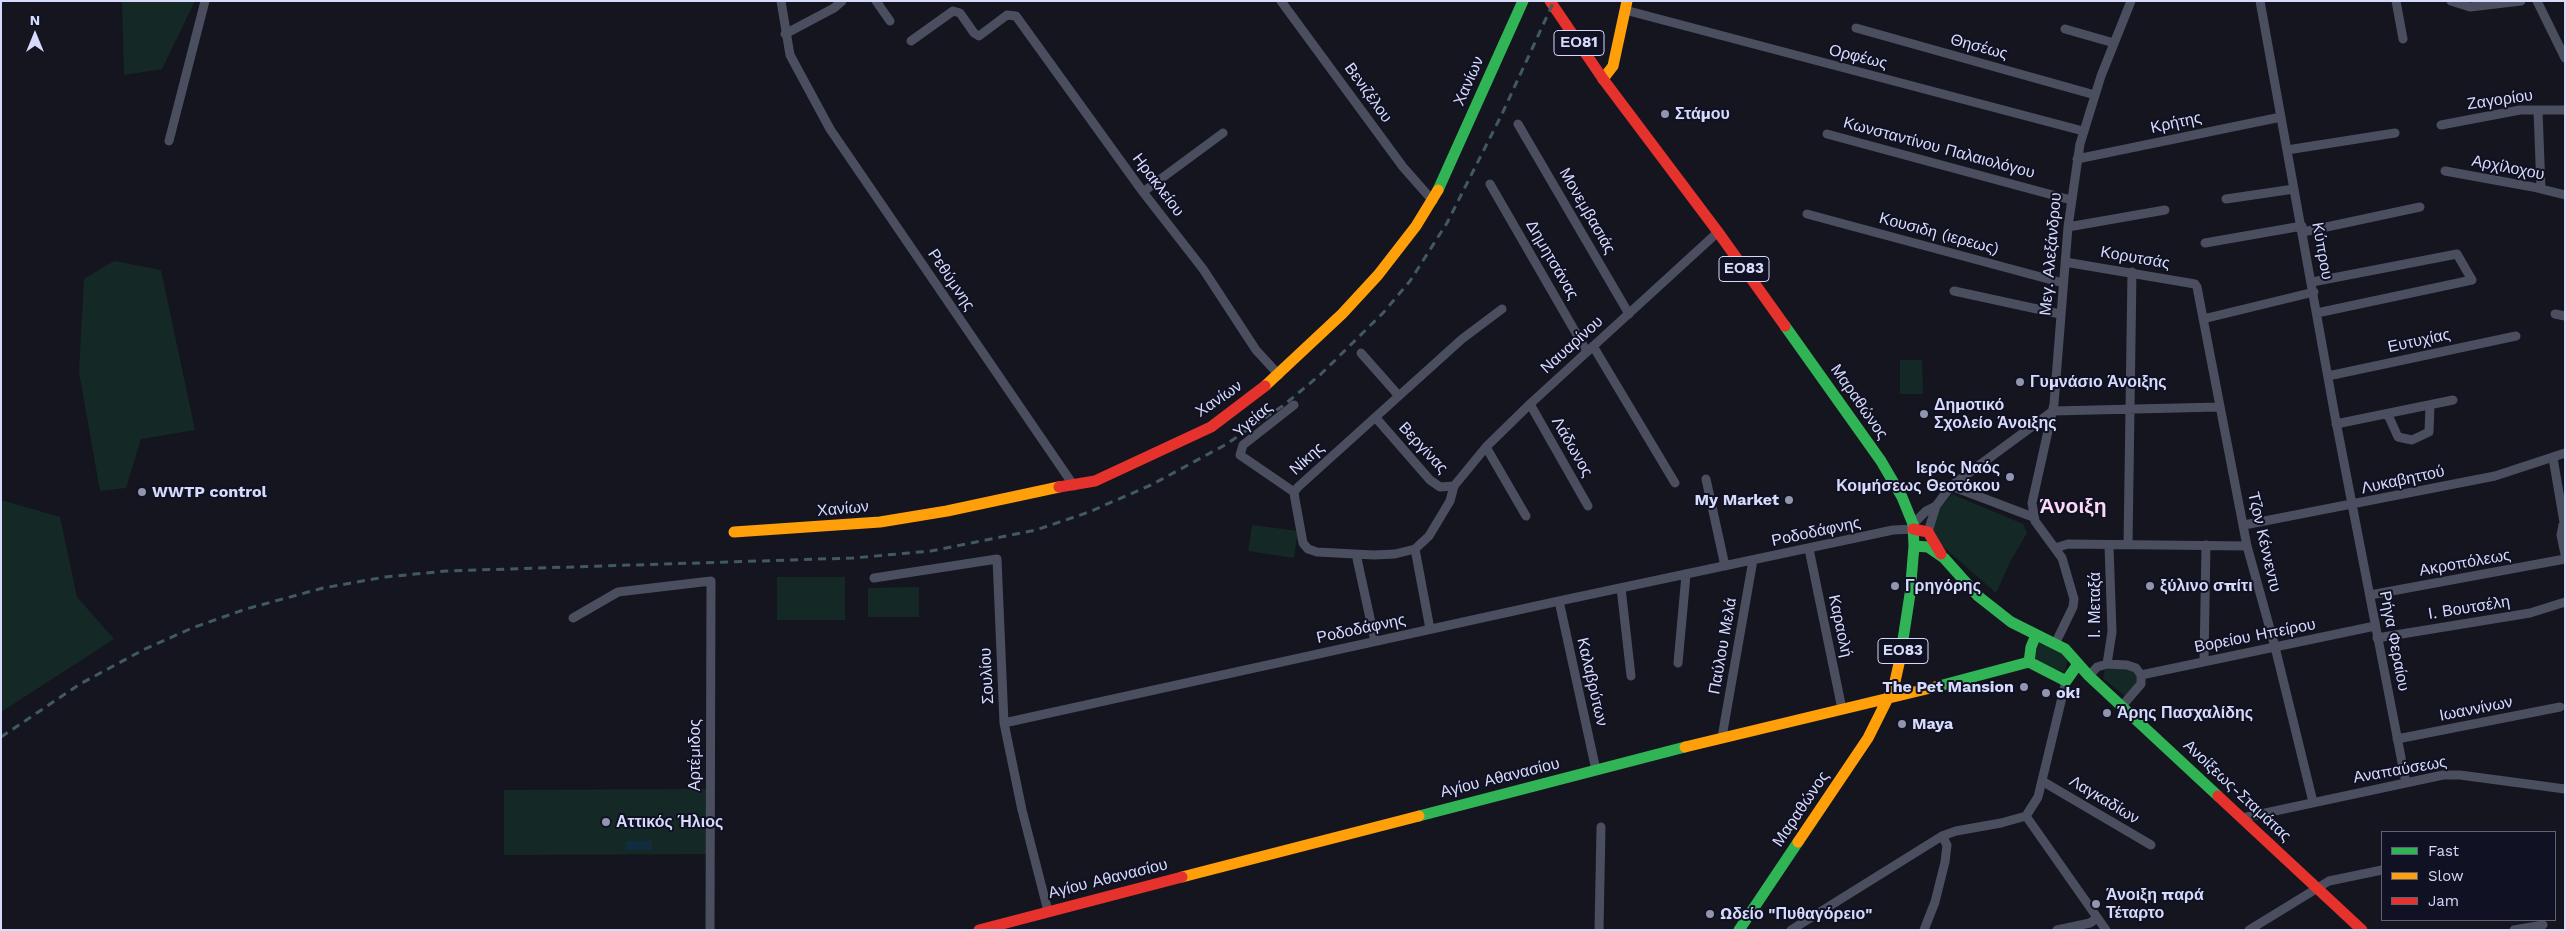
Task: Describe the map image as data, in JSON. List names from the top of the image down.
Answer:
{
  "streets": {
    "street": [
      "ΕΟ81",
      "Θησέως",
      "Ορφέως",
      "Χανίων",
      "Βενιζέλου",
      "Ζαγορίου",
      "Κρήτης",
      "Κωνσταντίνου Παλαιολόγου",
      "Αρχίλοχου",
      "Ηρακλείου",
      "Μονεμβασιάς",
      "Κουσιδη (ιερεως)",
      "Κύπρου",
      "Μεγ. Αλεξάνδρου",
      "Κορυτσάς",
      "Δημητσάνας",
      "ΕΟ83",
      "Ρεθύμνης",
      "Ευτυχίας",
      "Ναυαρίνου",
      "Μαραθώνος",
      "Υγείας",
      "Λάδωνος",
      "Βεργίνας",
      "Νίκης",
      "Λυκαβηττού",
      "Ροδοδάφνης",
      "Τζον Κέννεντυ",
      "Ακροπόλεως",
      "Ι. Μεταξά",
      "Ι. Βουτσέλη",
      "Καραολή",
      "Βορείου Ηπείρου",
      "Ρήγα Φεραίου",
      "Παύλου Μελά",
      "Σουλίου",
      "Καλαβρύτων",
      "Ιωαννίνων",
      "Αρτέμιδος",
      "Αναπαύσεως",
      "Αγίου Αθανασίου",
      "Ανοίξεως-Σταμάτας",
      "Λαγκαδίων"
    ]
  },
  "crossings": [
    ["ΕΟ81", "Μαραθώνος"],
    ["Θησέως", "Μεγ. Αλεξάνδρου"],
    ["Ορφέως", "Μεγ. Αλεξάνδρου"],
    ["Χανίων", "Βενιζέλου"],
    ["Χανίων", "Ηρακλείου"],
    ["Χανίων", "Ρεθύμνης"],
    ["Κρήτης", "Κύπρου"],
    ["Κρήτης", "Μεγ. Αλεξάνδρου"],
    ["Κωνσταντίνου Παλαιολόγου", "Μεγ. Αλεξάνδρου"],
    ["Μονεμβασιάς", "Ναυαρίνου"],
    ["Κουσιδη (ιερεως)", "Μεγ. Αλεξάνδρου"],
    ["Κύπρου", "Ευτυχίας"],
    ["Κύπρου", "Λυκαβηττού"],
    ["Κύπρου", "Ρήγα Φεραίου"],
    ["Μεγ. Αλεξάνδρου", "Κορυτσάς"],
    ["Κορυτσάς", "Τζον Κέννεντυ"],
    ["Δημητσάνας", "Ναυαρίνου"],
    ["Ναυαρίνου", "Μαραθώνος"],
    ["Ναυαρίνου", "Λάδωνος"],
    ["Ναυαρίνου", "Βεργίνας"],
    ["Μαραθώνος", "Ροδοδάφνης"],
    ["Μαραθώνος", "Αγίου Αθανασίου"],
    ["Υγείας", "Νίκης"],
    ["Βεργίνας", "Νίκης"],
    ["Λυκαβηττού", "Τζον Κέννεντυ"],
    ["Λυκαβηττού", "Ρήγα Φεραίου"],
    ["Ροδοδάφνης", "Καραολή"],
    ["Ροδοδάφνης", "Παύλου Μελά"],
    ["Ροδοδάφνης", "Σουλίου"],
    ["Ροδοδάφνης", "Καλαβρύτων"],
    ["Τζον Κέννεντυ", "Βορείου Ηπείρου"],
    ["Τζον Κέννεντυ", "Αναπαύσεως"],
    ["Ακροπόλεως", "Ρήγα Φεραίου"],
    ["Ι. Βουτσέλη", "Ρήγα Φεραίου"],
    ["Καραολή", "Αγίου Αθανασίου"],
    ["Βορείου Ηπείρου", "Ρήγα Φεραίου"],
    ["Ρήγα Φεραίου", "Ιωαννίνων"],
    ["Ρήγα Φεραίου", "Αναπαύσεως"],
    ["Παύλου Μελά", "Αγίου Αθανασίου"],
    ["Σουλίου", "Αγίου Αθανασίου"],
    ["Καλαβρύτων", "Αγίου Αθανασίου"],
    ["Αναπαύσεως", "Ανοίξεως-Σταμάτας"]
  ],
  "districts": ["Άνοιξη"],
  "places": [
    "Στάμου",
    "Γυμνάσιο Άνοιξης",
    "Δημοτικό Σχολείο Άνοιξης",
    "Ιερός Ναός Κοιμήσεως Θεοτόκου",
    "WWTP control",
    "My Market",
    "Γρηγόρης",
    "ξύλινο σπίτι",
    "The Pet Mansion",
    "ok!",
    "Άρης Πασχαλίδης",
    "Maya",
    "Αττικός Ήλιος",
    "Άνοιξη παρά Τέταρτο",
    "Ωδείο \"Πυθαγόρειο\""
  ],
  "legend": ["Fast", "Slow", "Jam"],
  "north": "top"
}
